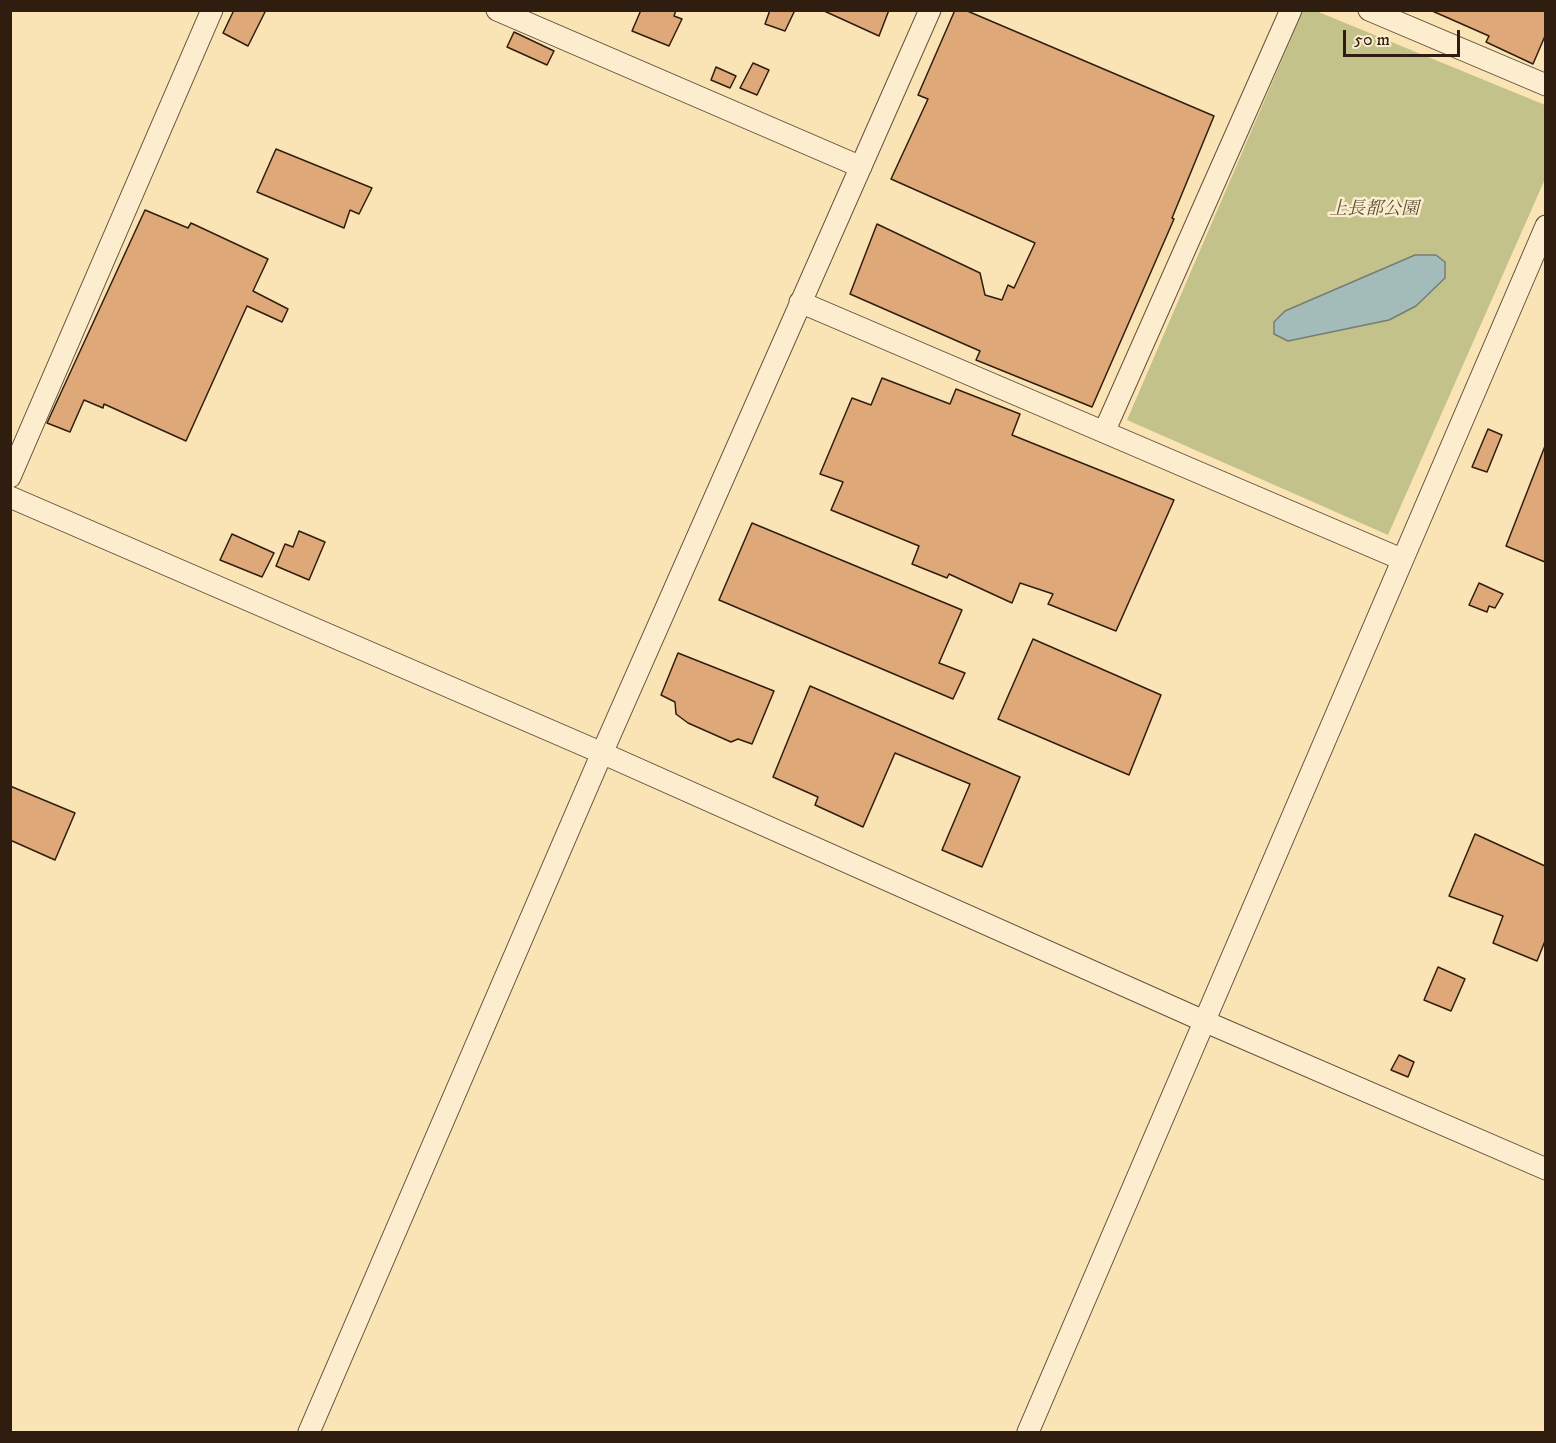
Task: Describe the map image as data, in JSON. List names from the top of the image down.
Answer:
{
  "parks": ["上長都公園"],
  "scale_bar": "50 m"
}
